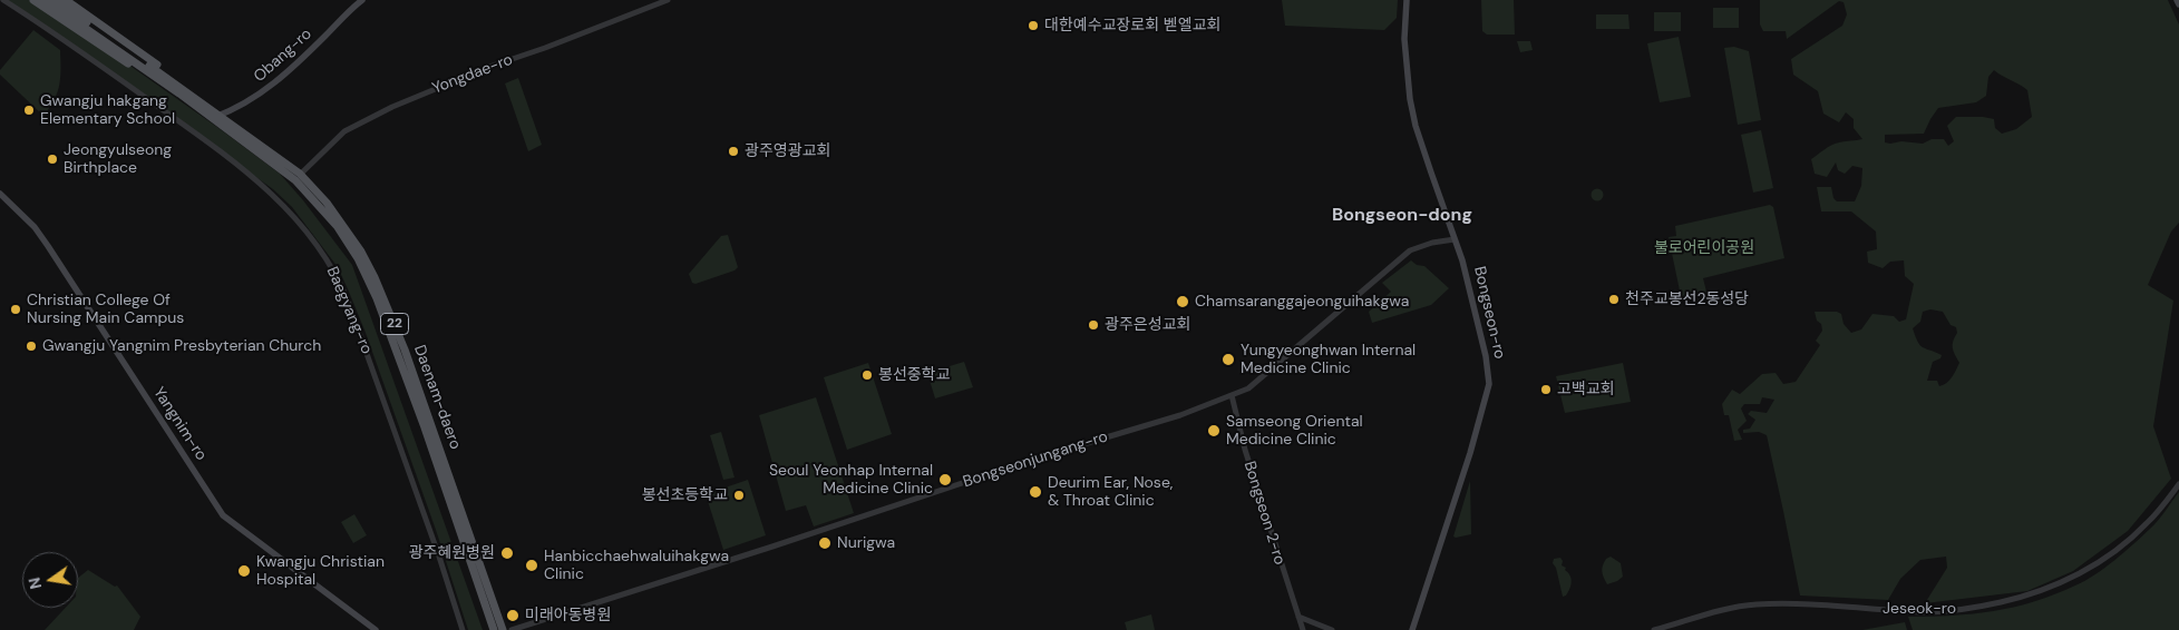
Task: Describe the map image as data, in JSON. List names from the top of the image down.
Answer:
{
  "streets": {
    "main road": [
      "Obang-ro",
      "Bongseon-ro",
      "22",
      "Daenam-daero",
      "Yangnim-ro"
    ],
    "street": [
      "Yongdae-ro",
      "Baegyang-ro",
      "Bongseonjungang-ro",
      "Bongseon 2-ro",
      "Jeseok-ro"
    ]
  },
  "crossings": [
    ["Obang-ro", "Daenam-daero"],
    ["Yongdae-ro", "Daenam-daero"],
    ["Bongseon-ro", "Bongseonjungang-ro"],
    ["Bongseonjungang-ro", "Bongseon 2-ro"]
  ],
  "districts": ["Bongseon-dong"],
  "parks": ["불로어린이공원"],
  "places": [
    "대한예수교장로회 벧엘교회",
    "Gwangju hakgang Elementary School",
    "광주영광교회",
    "Jeongyulseong Birthplace",
    "천주교봉선2동성당",
    "Chamsaranggajeonguihakgwa",
    "Christian College Of Nursing Main Campus",
    "광주은성교회",
    "Gwangju Yangnim Presbyterian Church",
    "Yungyeonghwan Internal Medicine Clinic",
    "봉선중학교",
    "고백교회",
    "Samseong Oriental Medicine Clinic",
    "Seoul Yeonhap Internal Medicine Clinic",
    "Deurim Ear, Nose, & Throat Clinic",
    "봉선초등학교",
    "Nurigwa",
    "광주혜원병원",
    "Hanbicchaehwaluihakgwa Clinic",
    "Kwangju Christian Hospital",
    "미래아동병원"
  ],
  "north": "left"
}
